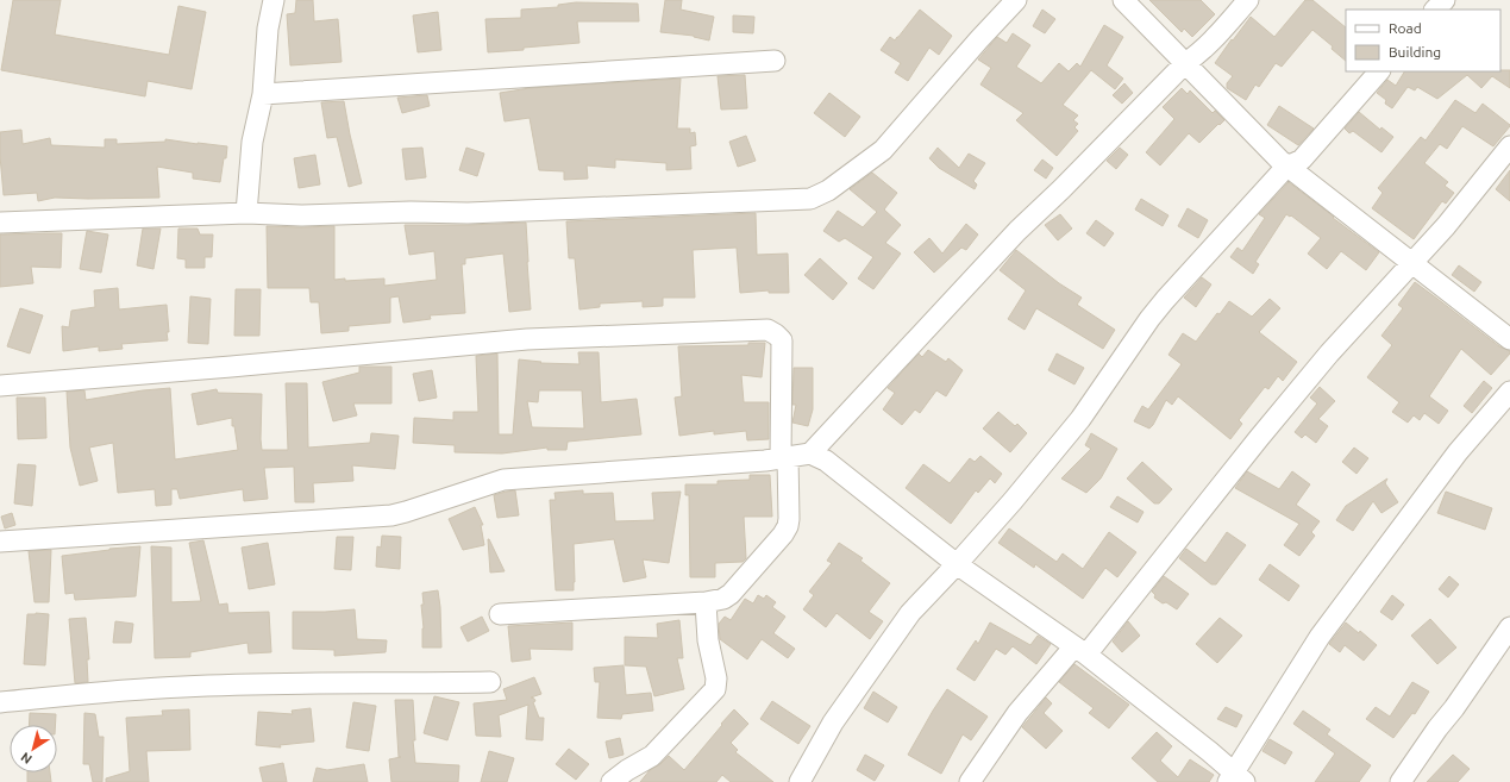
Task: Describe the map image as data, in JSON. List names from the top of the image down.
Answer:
{
  "legend": ["Road", "Building"],
  "north": "bottom left"
}
